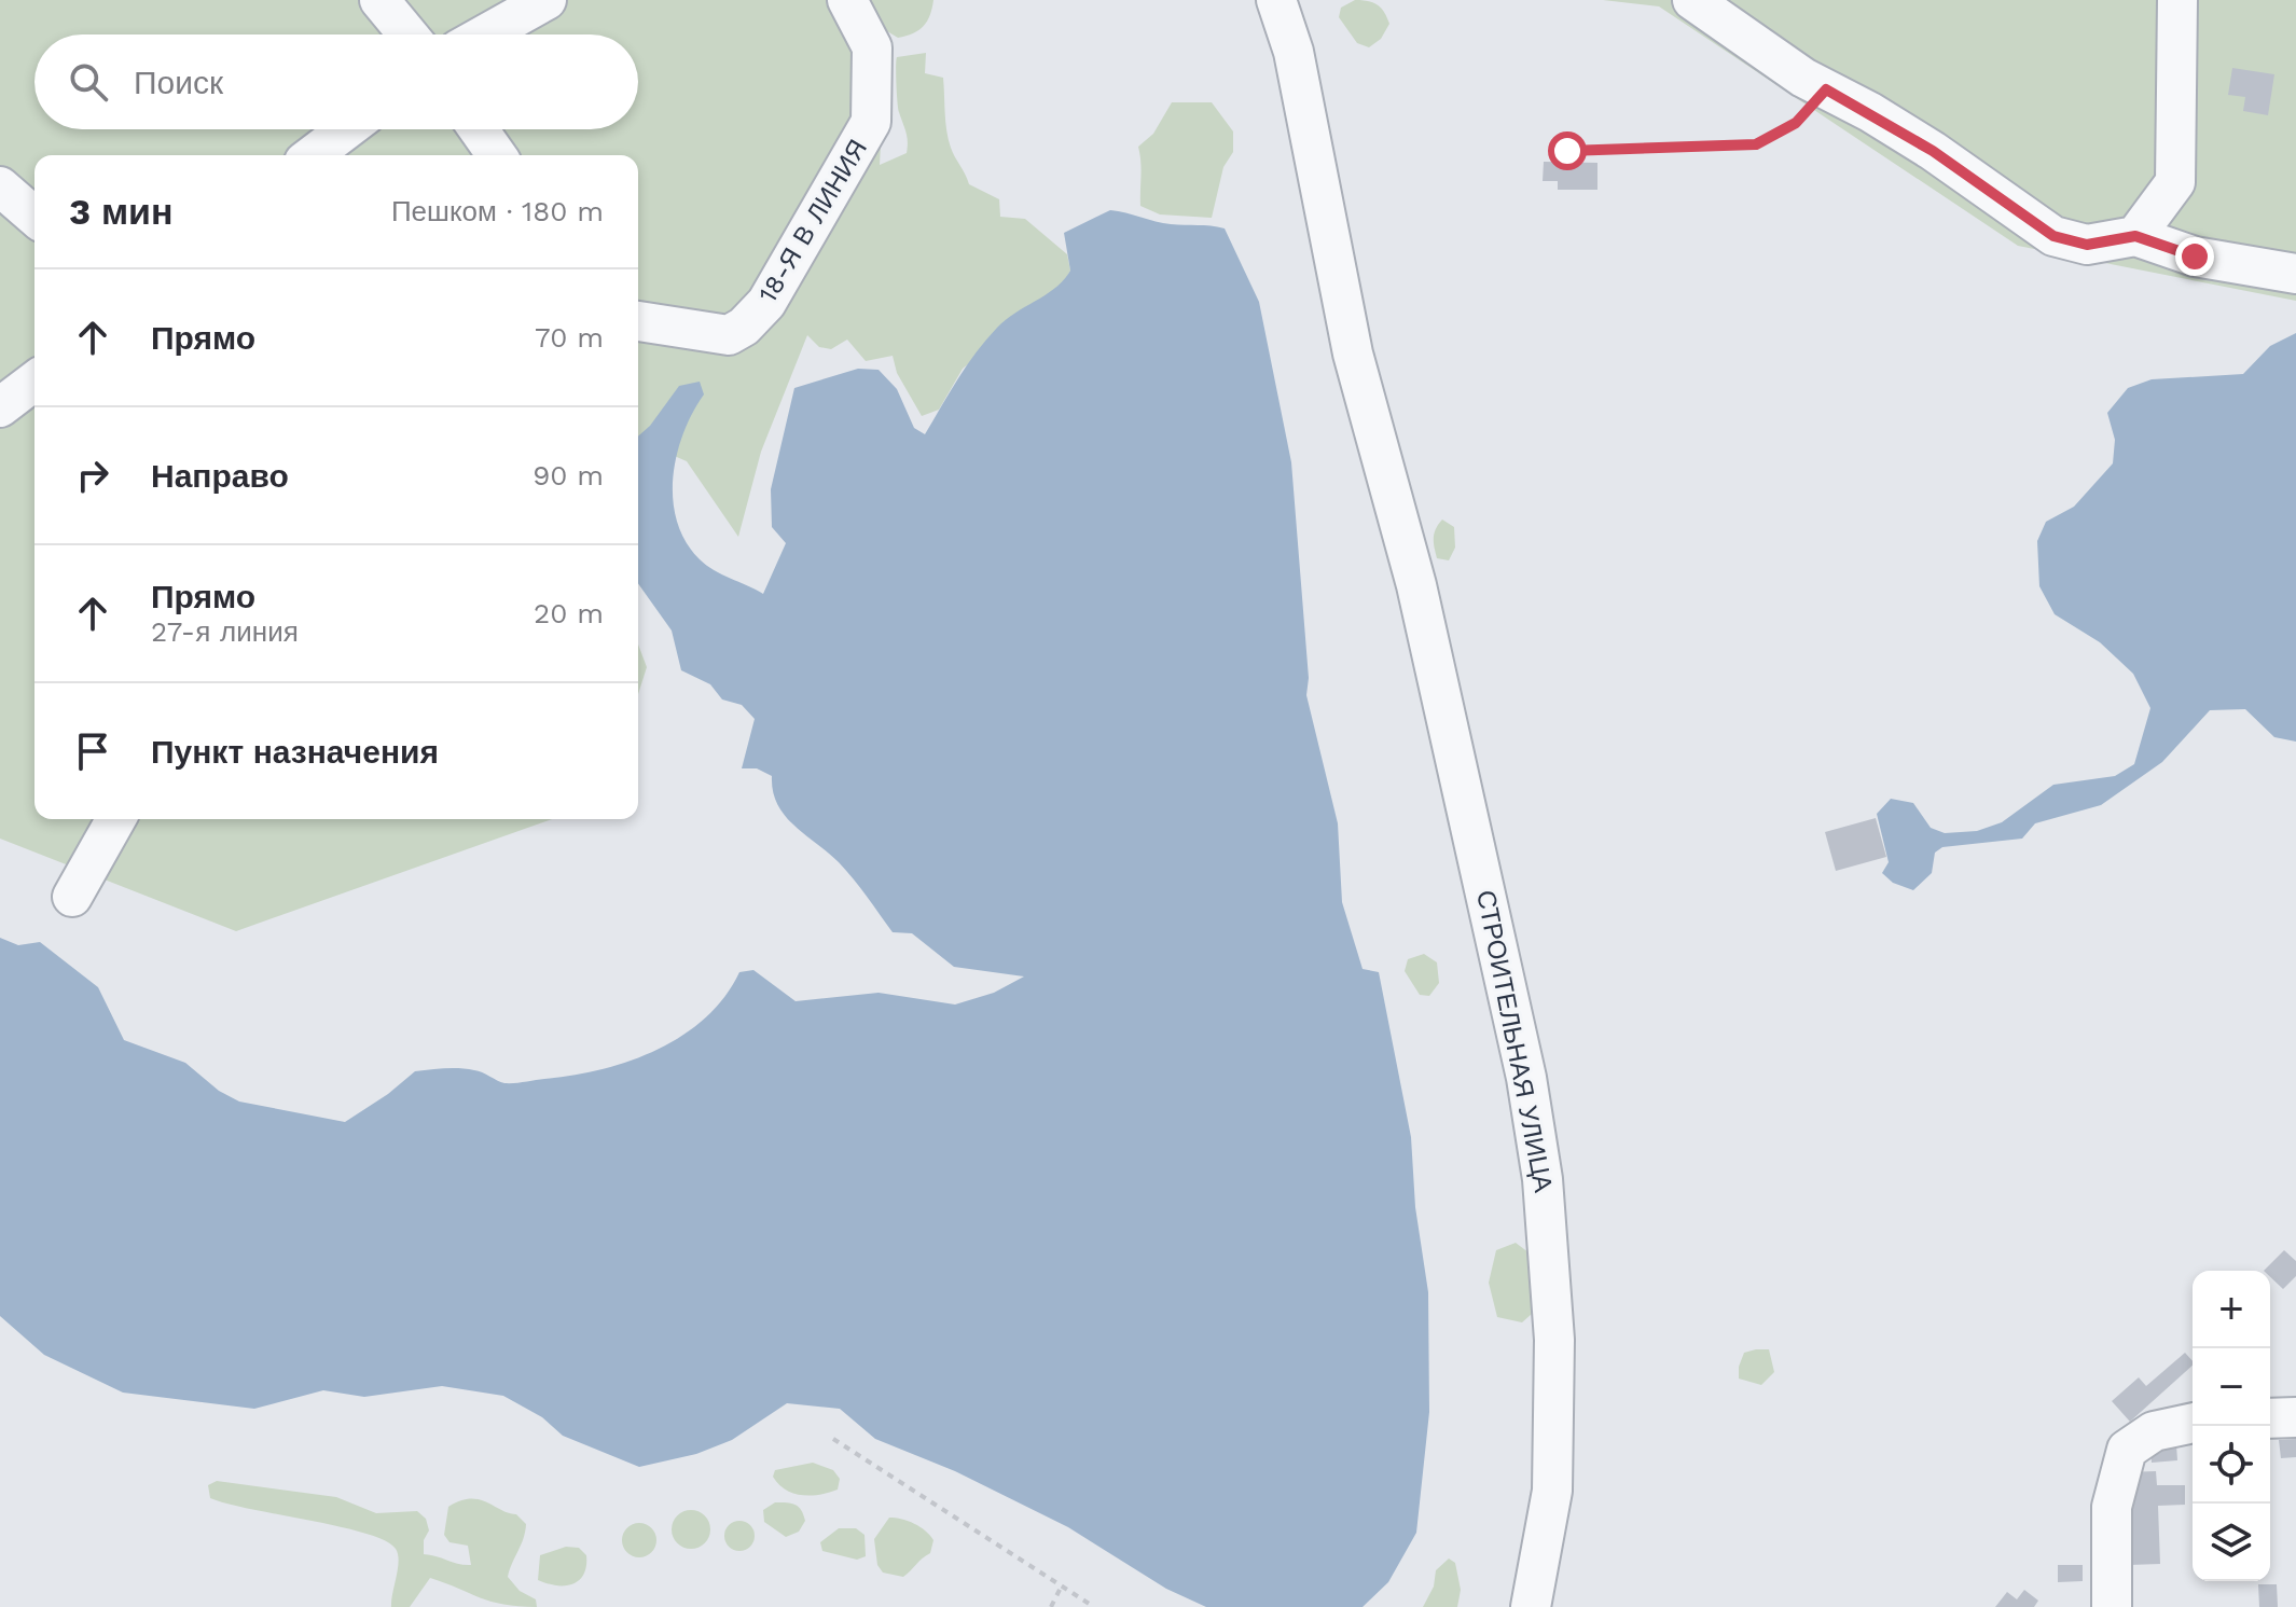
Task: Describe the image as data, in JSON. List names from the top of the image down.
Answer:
{
  "streets": {
    "street": ["18-Я В ЛИНИЯ", "СТРОИТЕЛЬНАЯ УЛИЦА"]
  },
  "page": {
    "search": "Поиск",
    "heading": ["3 мин", "Пешком · 180 m"],
    "list": [
      ["Прямо", "70 m"],
      ["Направо", "90 m"],
      ["Прямо", "27-я линия", "20 m"],
      "Пункт назначения"
    ],
    "map_buttons": ["+", "−"]
  }
}
